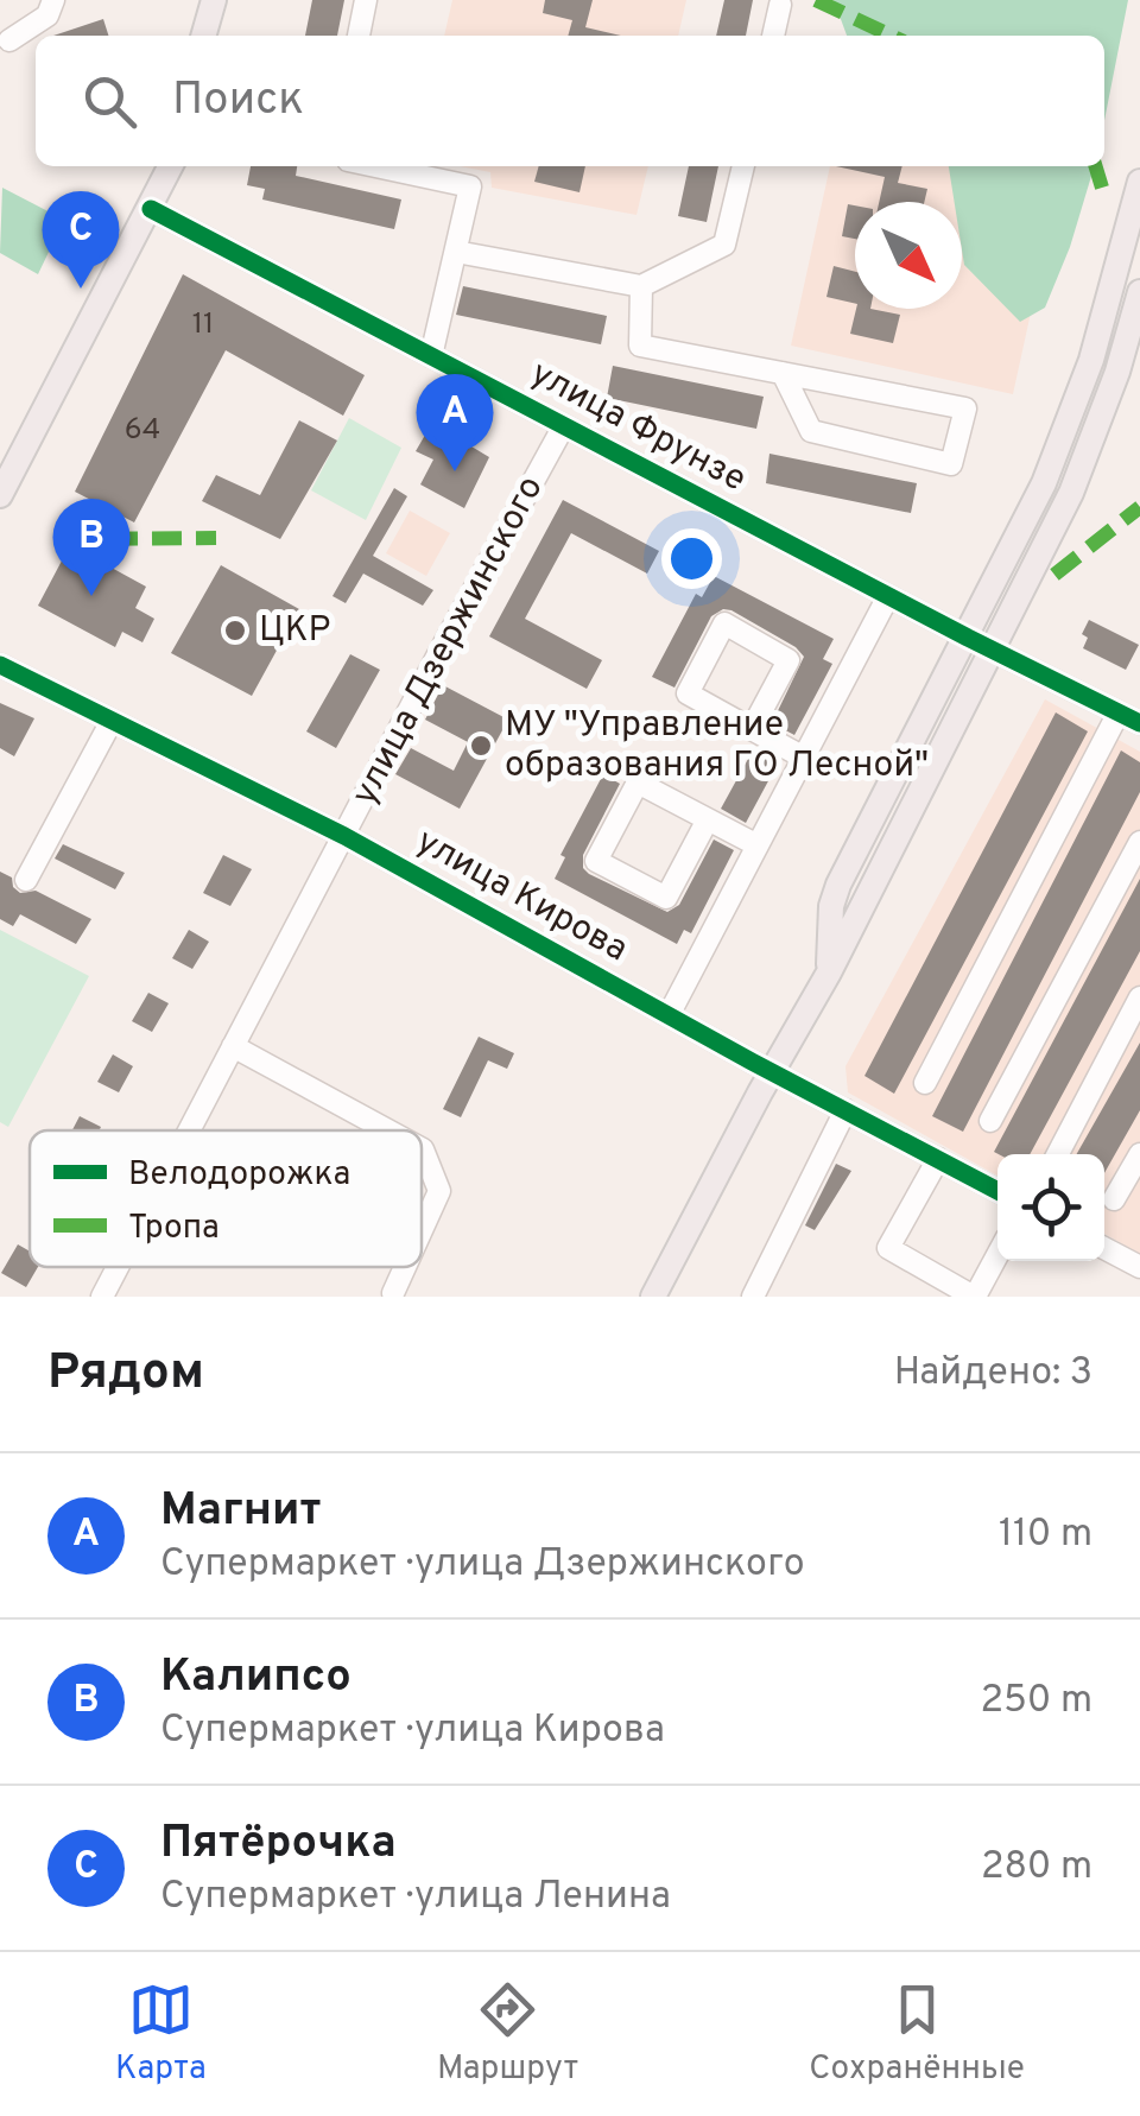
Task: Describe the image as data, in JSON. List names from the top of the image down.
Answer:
{
  "streets": {
    "street": ["улица Фрунзе", "улица Дзержинского", "улица Кирова"]
  },
  "crossings": [
    ["улица Фрунзе", "улица Дзержинского"],
    ["улица Дзержинского", "улица Кирова"]
  ],
  "places": ["ЦКР", "МУ \"Управление образования ГО Лесной\""],
  "house_numbers": ["11", "64"],
  "legend": ["Велодорожка", "Тропа"],
  "north": "bottom right",
  "page": {
    "search": "Поиск",
    "pins": ["C", "A", "B"],
    "heading": ["Рядом", "Найдено: 3"],
    "list": [
      {
        "mark": "A",
        "name": "Магнит",
        "note": "Супермаркет · улица Дзержинского",
        "value": "110 m"
      },
      {
        "mark": "B",
        "name": "Калипсо",
        "note": "Супермаркет · улица Кирова",
        "value": "250 m"
      },
      {
        "mark": "C",
        "name": "Пятёрочка",
        "note": "Супермаркет · улица Ленина",
        "value": "280 m"
      }
    ],
    "nav": ["Карта", "Маршрут", "Сохранённые"]
  }
}
